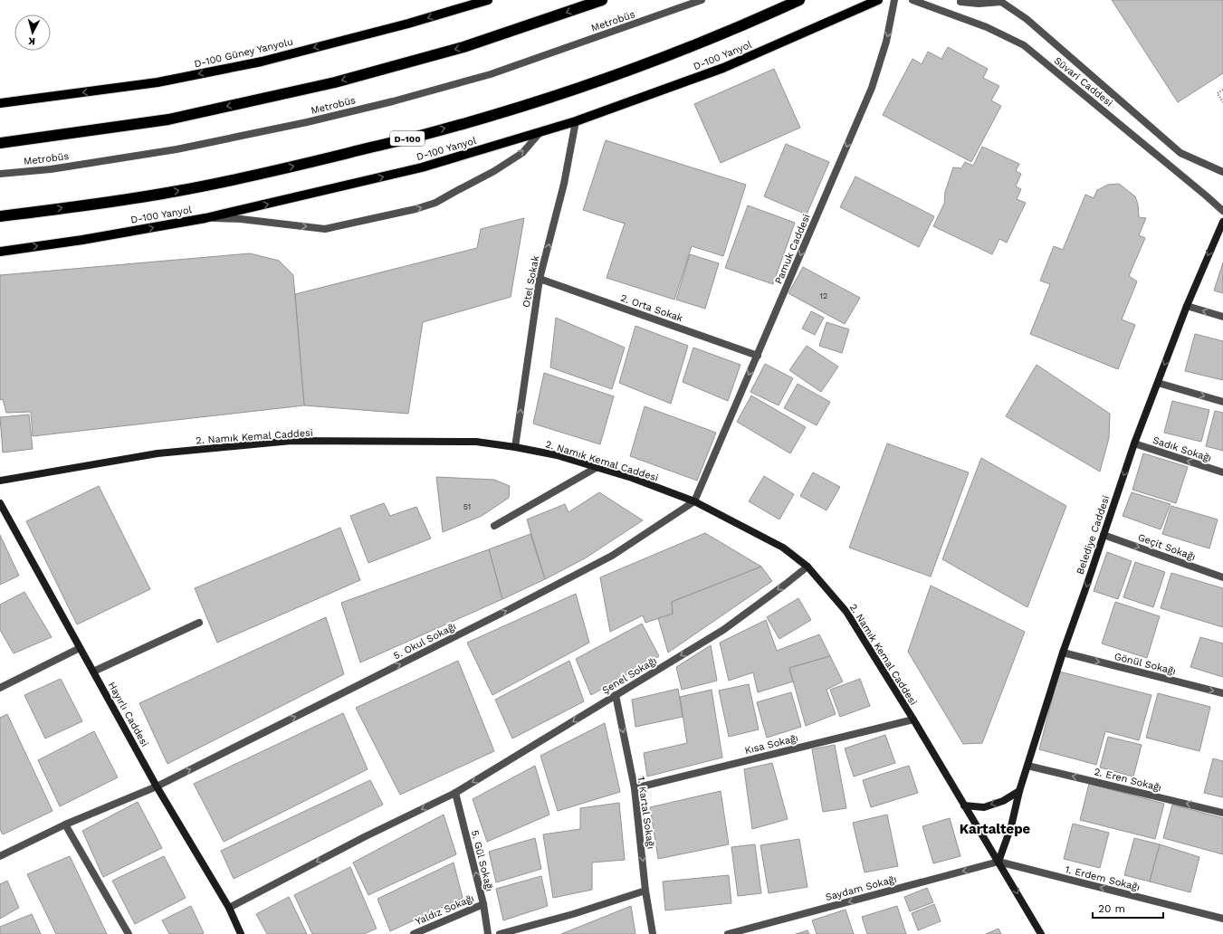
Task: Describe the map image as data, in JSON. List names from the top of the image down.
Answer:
{
  "streets": {
    "highway": ["D-100"],
    "main road": [
      "D-100 Güney Yanyolu",
      "D-100 Yanyol",
      "2. Namık Kemal Caddesi",
      "Belediye Caddesi",
      "Hayırlı Caddesi"
    ],
    "street": [
      "Metrobüs",
      "Süvari Caddesi",
      "Pamuk Caddesi",
      "Otel Sokak",
      "2. Orta Sokak",
      "Sadık Sokağı",
      "Geçit Sokağı",
      "5. Okul Sokağı",
      "Gönül Sokağı",
      "Şenel Sokağı",
      "Kısa Sokağı",
      "2. Eren Sokağı",
      "1. Kartal Sokağı",
      "5. Gül Sokağı",
      "1. Erdem Sokağı",
      "Saydam Sokağı",
      "Yaldız Sokağı"
    ]
  },
  "crossings": [
    ["D-100 Yanyol", "Otel Sokak"],
    ["Pamuk Caddesi", "2. Orta Sokak"],
    ["Pamuk Caddesi", "2. Namık Kemal Caddesi"],
    ["Pamuk Caddesi", "5. Okul Sokağı"],
    ["Otel Sokak", "2. Orta Sokak"],
    ["Otel Sokak", "2. Namık Kemal Caddesi"],
    ["2. Namık Kemal Caddesi", "Belediye Caddesi"],
    ["2. Namık Kemal Caddesi", "5. Okul Sokağı"],
    ["2. Namık Kemal Caddesi", "Şenel Sokağı"],
    ["2. Namık Kemal Caddesi", "Kısa Sokağı"],
    ["2. Namık Kemal Caddesi", "1. Erdem Sokağı"],
    ["2. Namık Kemal Caddesi", "Saydam Sokağı"],
    ["Sadık Sokağı", "Belediye Caddesi"],
    ["Belediye Caddesi", "Geçit Sokağı"],
    ["Belediye Caddesi", "Gönül Sokağı"],
    ["Belediye Caddesi", "2. Eren Sokağı"],
    ["Belediye Caddesi", "1. Erdem Sokağı"],
    ["Belediye Caddesi", "Saydam Sokağı"],
    ["5. Okul Sokağı", "Hayırlı Caddesi"],
    ["Şenel Sokağı", "Hayırlı Caddesi"],
    ["Şenel Sokağı", "1. Kartal Sokağı"],
    ["Şenel Sokağı", "5. Gül Sokağı"],
    ["Kısa Sokağı", "1. Kartal Sokağı"],
    ["5. Gül Sokağı", "Yaldız Sokağı"],
    ["1. Erdem Sokağı", "Saydam Sokağı"]
  ],
  "one_way": [
    "D-100 Güney Yanyolu",
    "D-100 Yanyol",
    "Pamuk Caddesi",
    "Otel Sokak",
    "Sadık Sokağı",
    "Belediye Caddesi",
    "Geçit Sokağı",
    "5. Okul Sokağı",
    "Gönül Sokağı",
    "Şenel Sokağı",
    "2. Eren Sokağı",
    "1. Kartal Sokağı",
    "5. Gül Sokağı",
    "1. Erdem Sokağı",
    "Saydam Sokağı"
  ],
  "districts": ["Kartaltepe"],
  "house_numbers": ["12", "51"],
  "scale_bar": "20 m",
  "north": "bottom"
}
